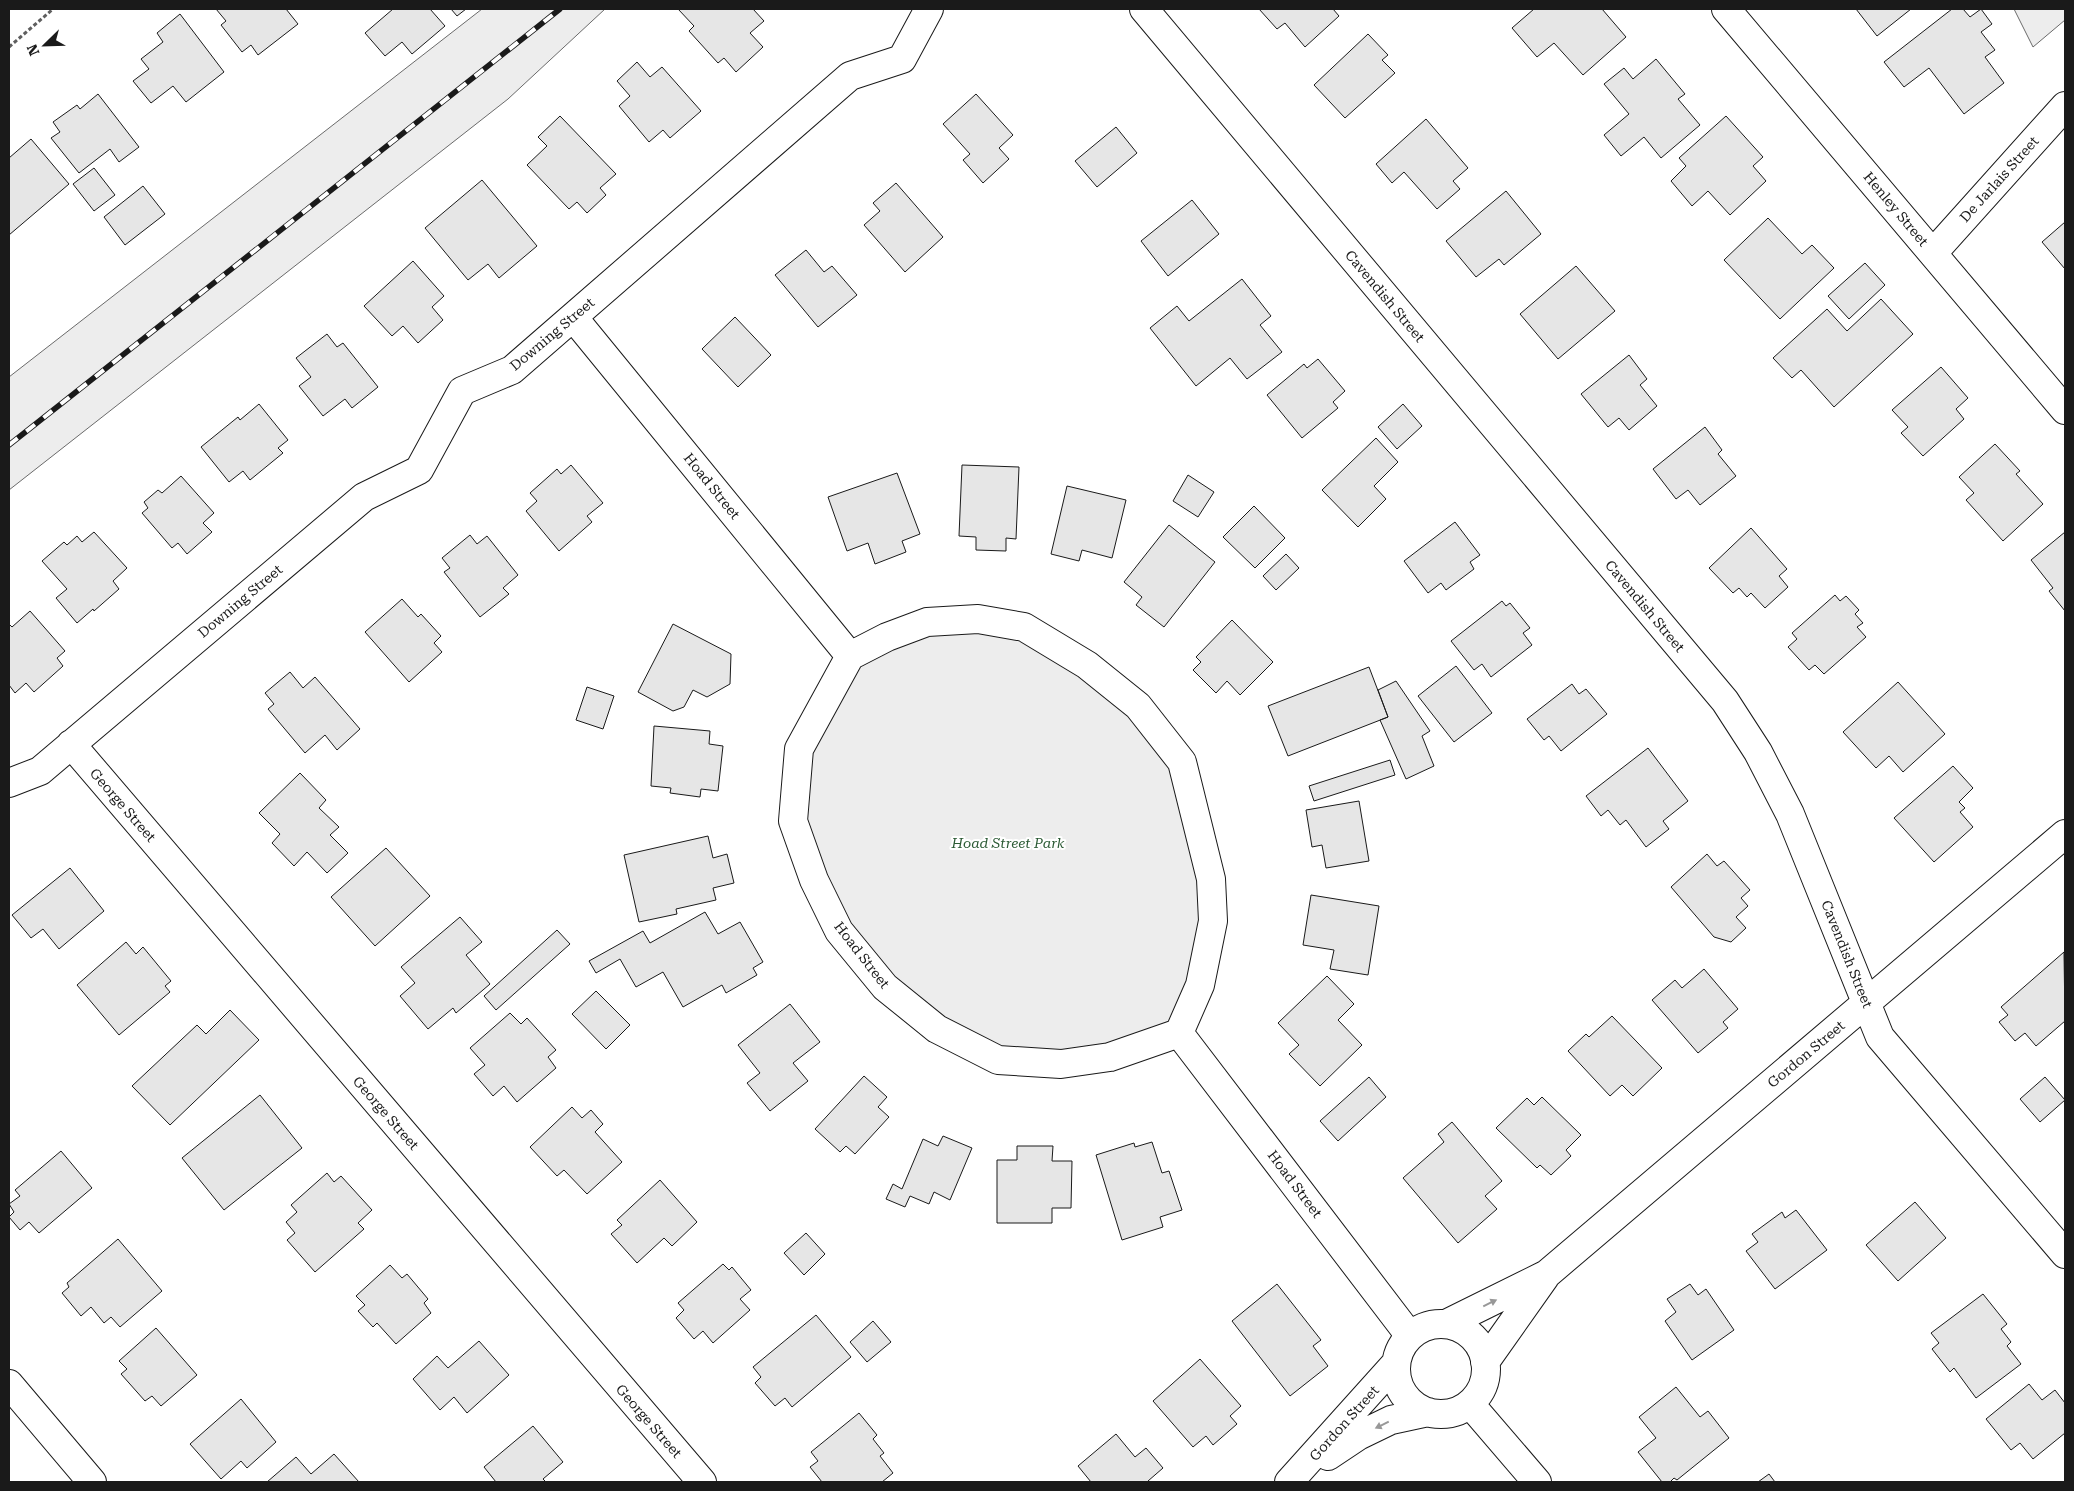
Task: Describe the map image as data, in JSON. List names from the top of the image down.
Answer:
{
  "streets": {
    "street": [
      "De Jarlais Street",
      "Henley Street",
      "Cavendish Street",
      "Downing Street",
      "Hoad Street",
      "George Street",
      "Gordon Street"
    ]
  },
  "crossings": [
    ["De Jarlais Street", "Henley Street"],
    ["Cavendish Street", "Gordon Street"],
    ["Downing Street", "Hoad Street"],
    ["Downing Street", "George Street"],
    ["Hoad Street", "Gordon Street"]
  ],
  "parks": ["Hoad Street Park"],
  "north": "bottom left"
}
